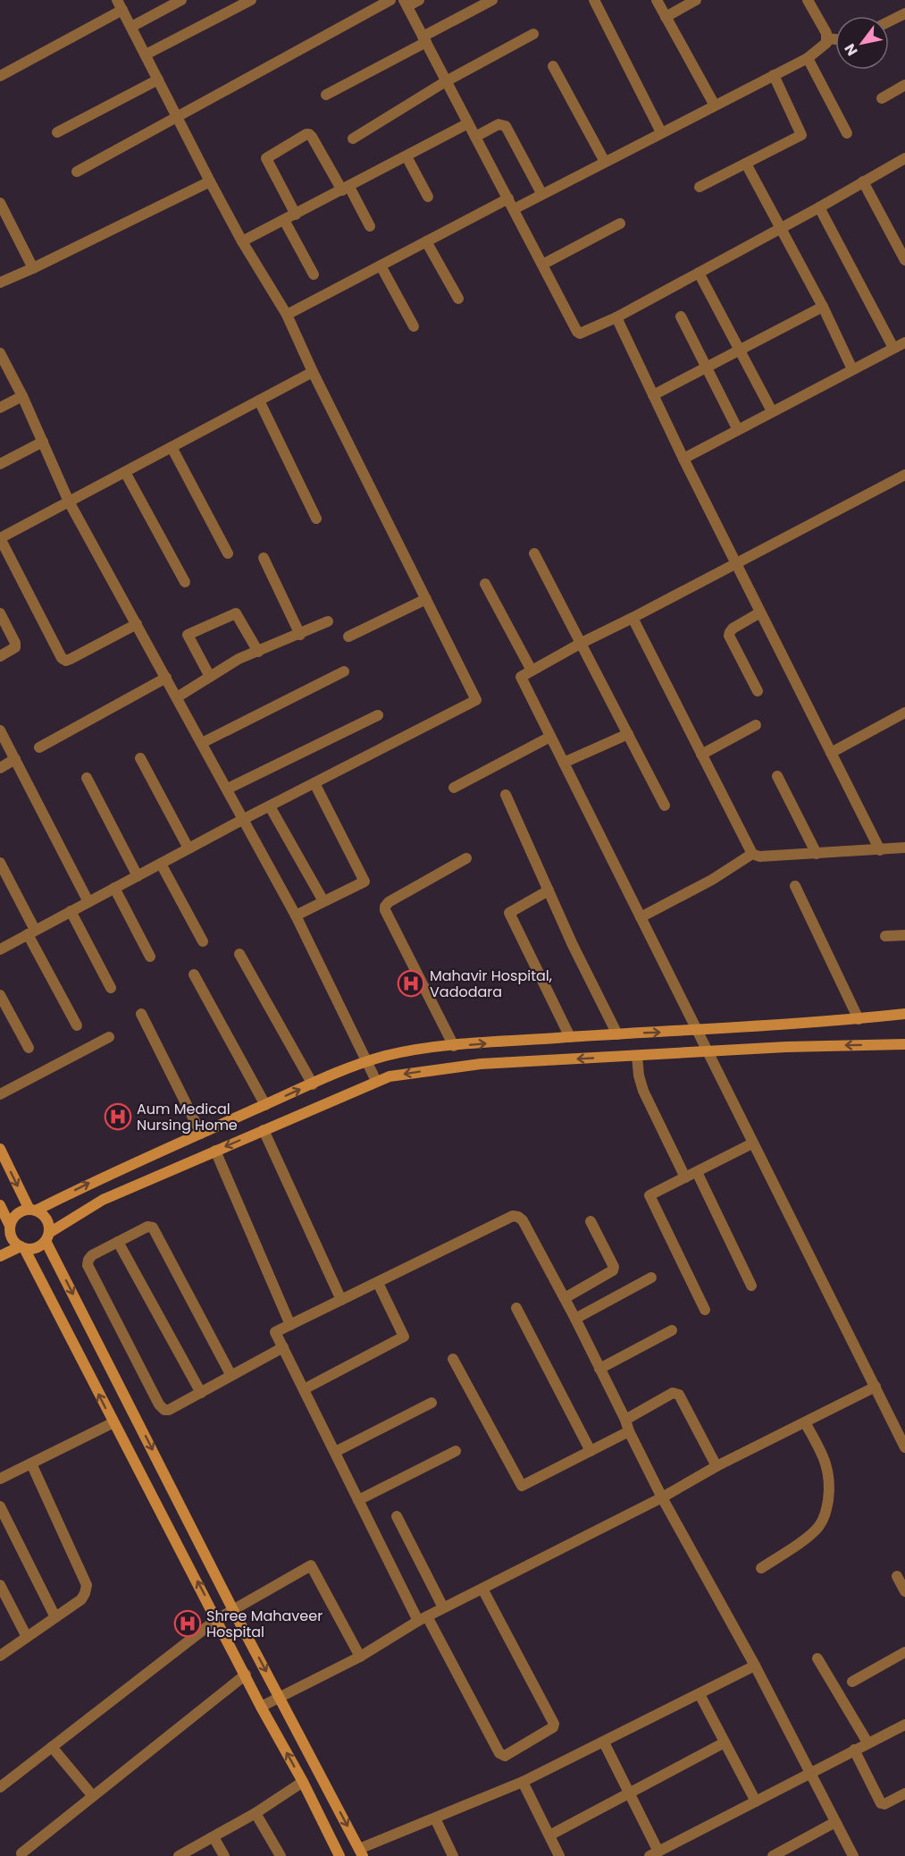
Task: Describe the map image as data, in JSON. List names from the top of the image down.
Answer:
{
  "places": {
    "hospital": ["Mahavir Hospital, Vadodara", "Aum Medical Nursing Home", "Shree Mahaveer Hospital"]
  },
  "north": "bottom left"
}
